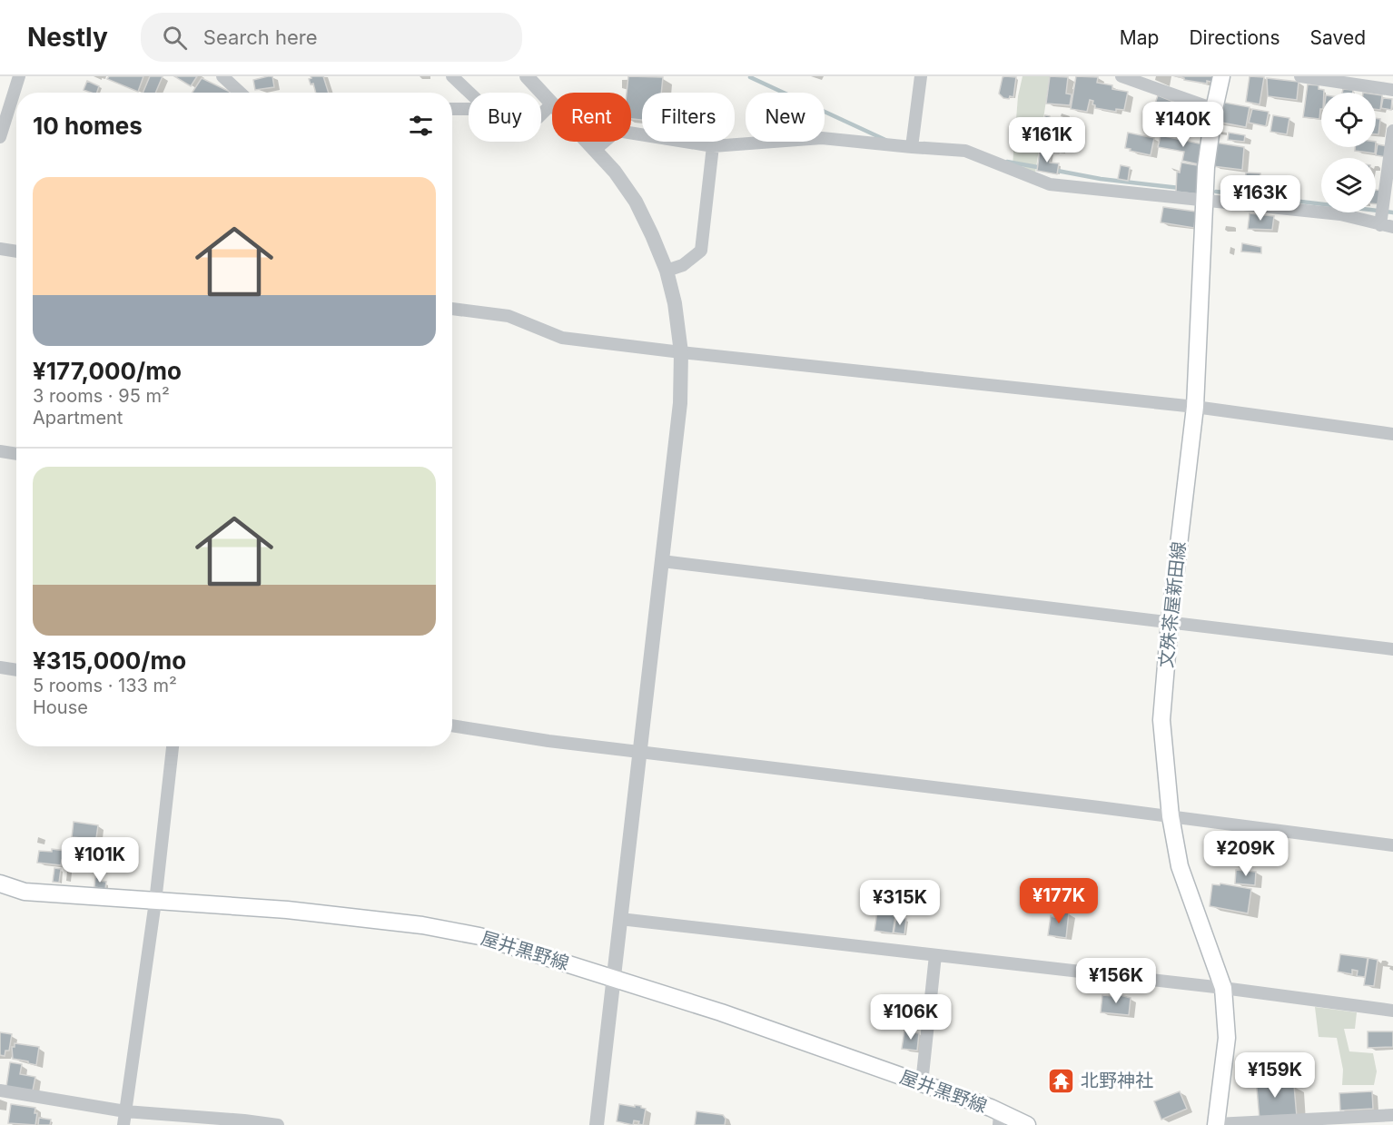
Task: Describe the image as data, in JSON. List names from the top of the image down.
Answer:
{
  "streets": {
    "main road": ["文殊茶屋新田線", "屋井黒野線"]
  },
  "places": {
    "temple": ["北野神社"]
  },
  "page": {
    "header": "Nestly",
    "search": "Search here",
    "nav": ["Map", "Directions", "Saved"],
    "chip": [
      "Buy",
      "Rent",
      "Filters",
      "New"
    ],
    "heading": "10 homes",
    "price": [
      "¥140K",
      "¥161K",
      "¥163K",
      "¥209K",
      "¥101K",
      "¥177K",
      "¥315K",
      "¥156K",
      "¥106K",
      "¥159K"
    ],
    "list": [
      {
        "name": "¥177,000/mo",
        "note": "3 rooms · 95 m² · Apartment"
      },
      {
        "name": "¥315,000/mo",
        "note": "5 rooms · 133 m² · House"
      }
    ]
  }
}
